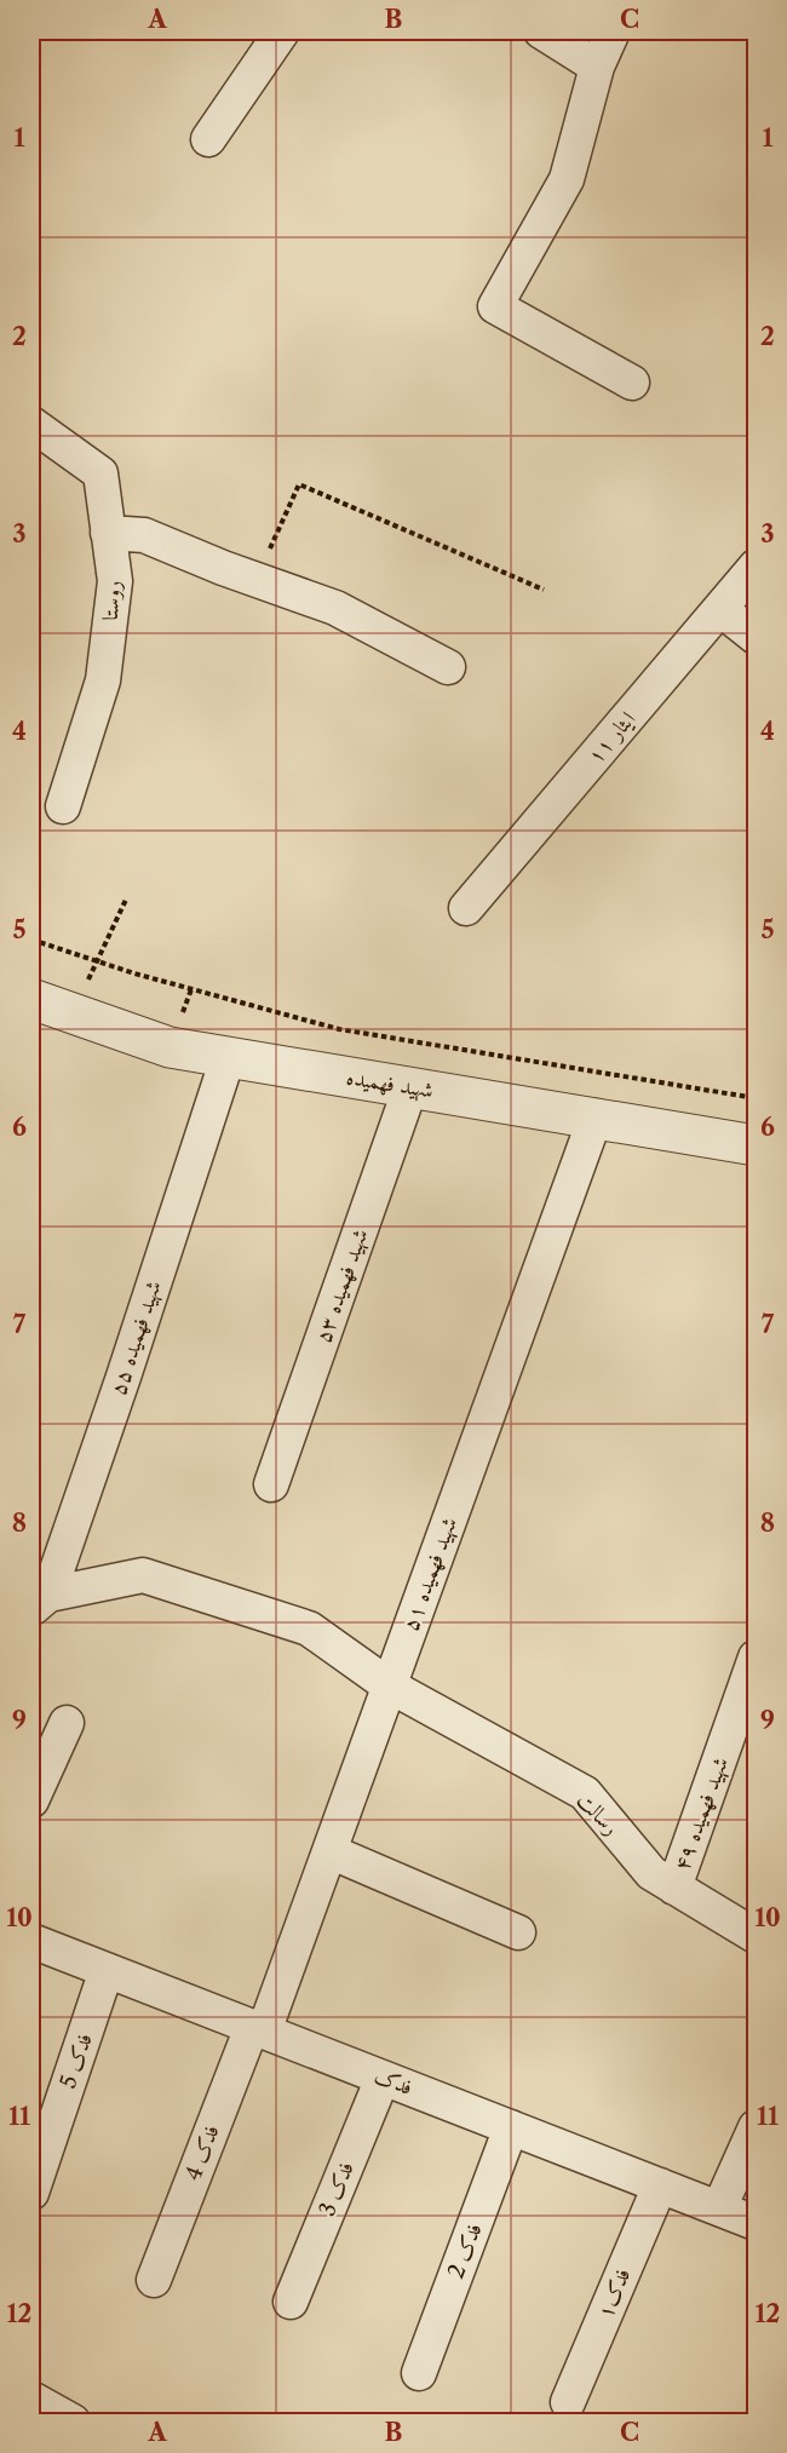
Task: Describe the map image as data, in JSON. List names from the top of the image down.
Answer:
{
  "streets": {
    "street": [
      "روستا",
      "ایثار ۱۱",
      "شهید فهمیده",
      "شهید فهمیده ۵۳",
      "شهید فهمیده ۵۵",
      "شهید فهمیده ۵۱",
      "رسالت",
      "شهید فهمیده ۴۹",
      "فدک 5",
      "فدک",
      "فدک 4",
      "فدک 3",
      "فدک 2",
      "فدک۱"
    ]
  },
  "crossings": [
    ["شهید فهمیده", "شهید فهمیده ۵۳"],
    ["شهید فهمیده", "شهید فهمیده ۵۵"],
    ["شهید فهمیده", "شهید فهمیده ۵۱"],
    ["شهید فهمیده ۵۵", "رسالت"],
    ["شهید فهمیده ۵۱", "رسالت"],
    ["شهید فهمیده ۵۱", "فدک"],
    ["شهید فهمیده ۵۱", "فدک 4"],
    ["رسالت", "شهید فهمیده ۴۹"],
    ["فدک 5", "فدک"],
    ["فدک", "فدک 4"],
    ["فدک", "فدک 3"],
    ["فدک", "فدک 2"],
    ["فدک", "فدک۱"]
  ],
  "grid": {
    "columns": ["A", "B", "C"],
    "rows": [
      "1",
      "2",
      "3",
      "4",
      "5",
      "6",
      "7",
      "8",
      "9",
      "10",
      "11",
      "12"
    ]
  }
}
